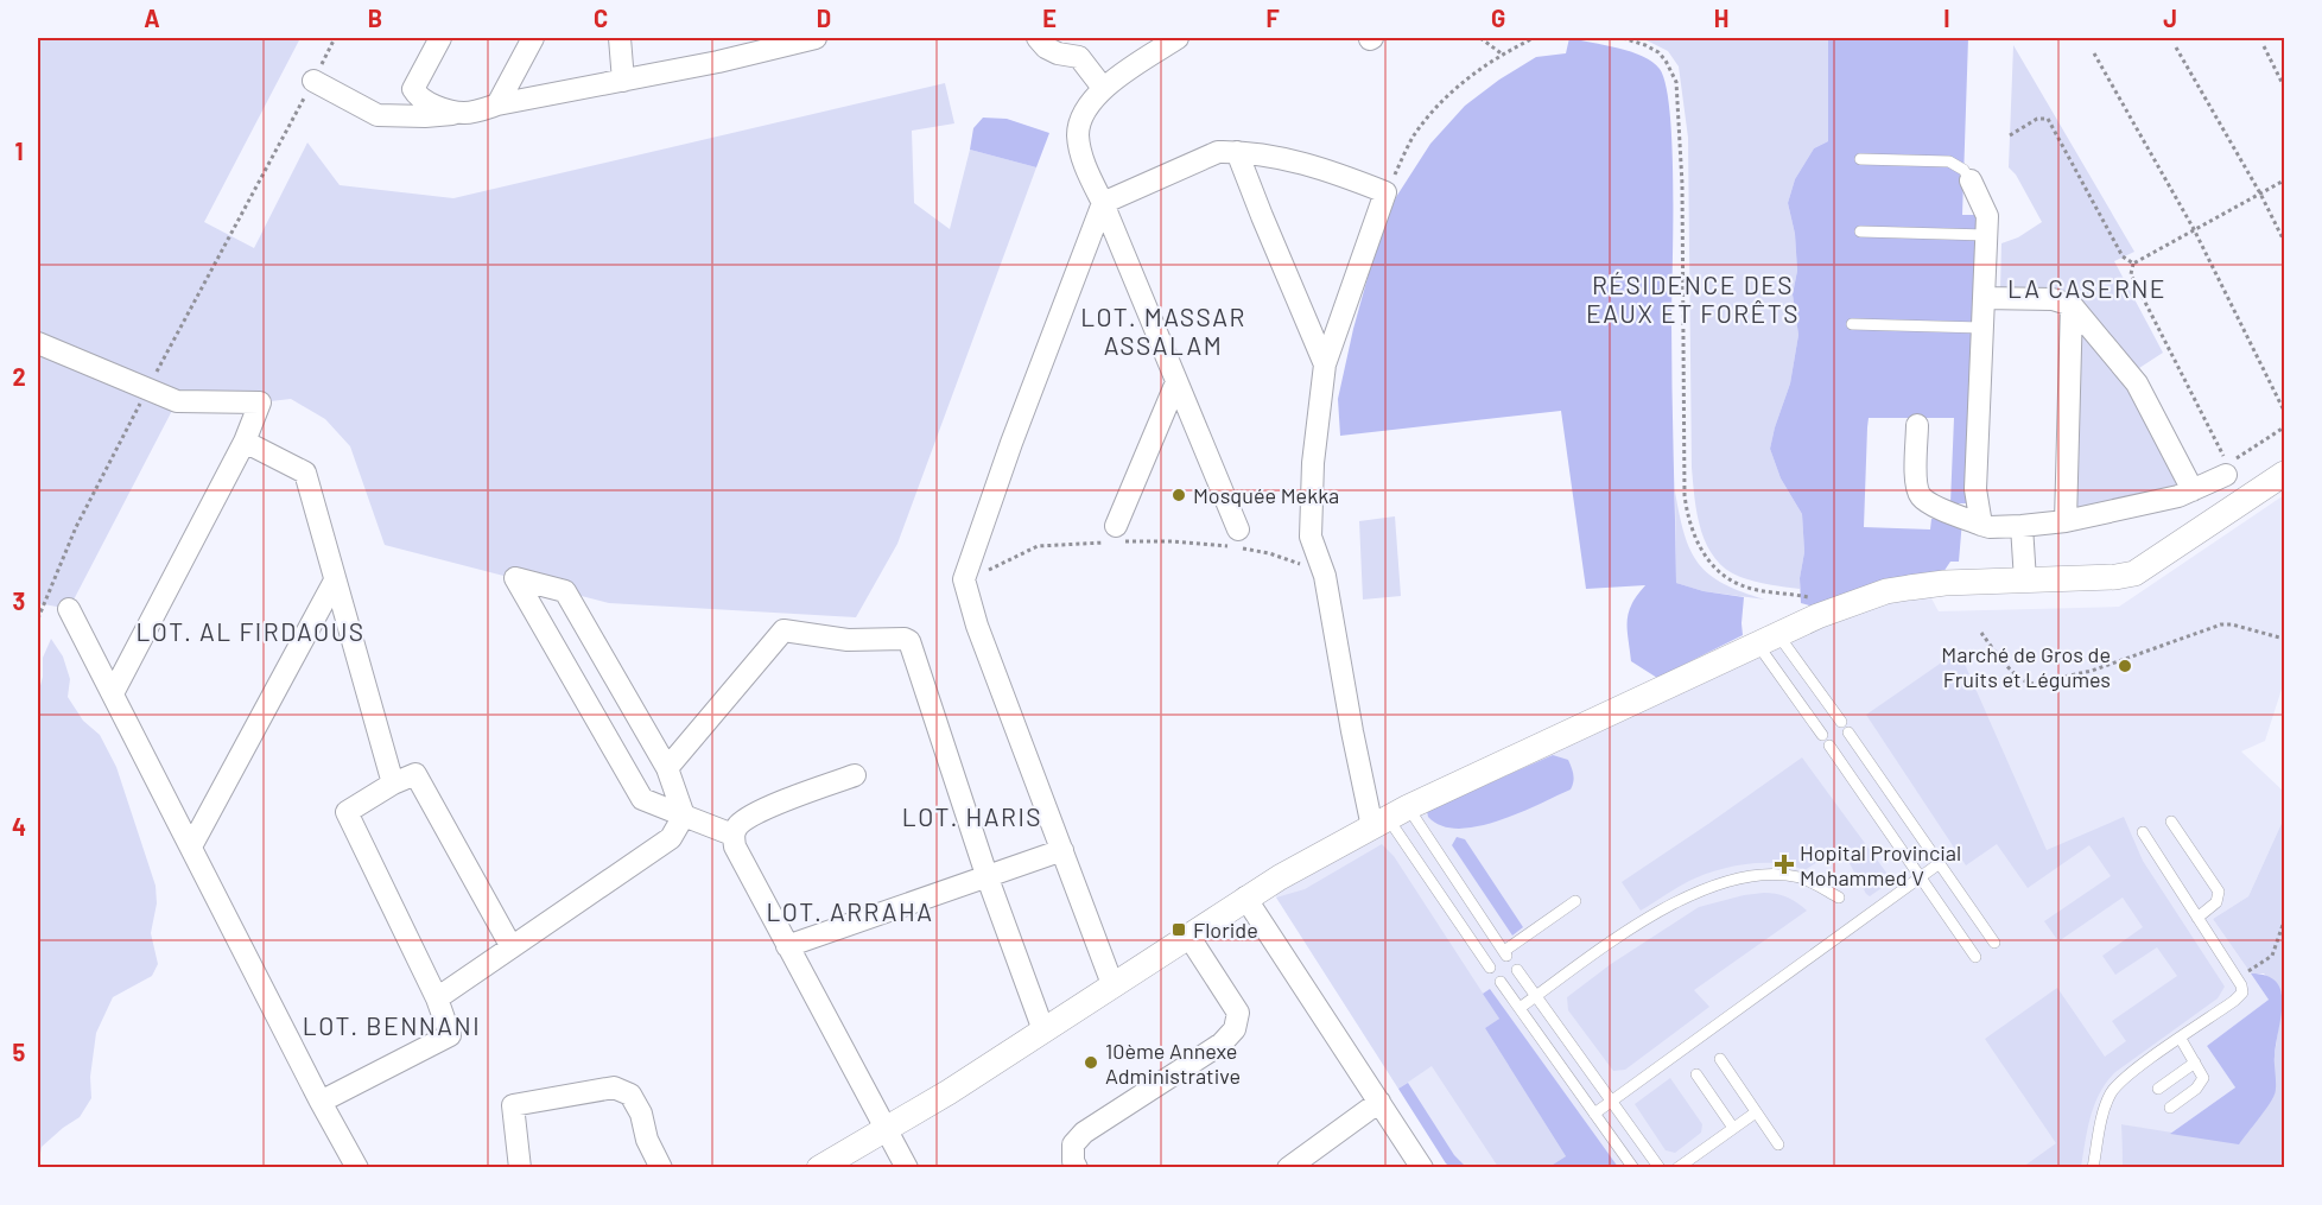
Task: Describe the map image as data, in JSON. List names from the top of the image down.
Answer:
{
  "districts": [
    "RÉSIDENCE DES EAUX ET FORÊTS",
    "LA CASERNE",
    "LOT. MASSAR ASSALAM",
    "LOT. AL FIRDAOUS",
    "LOT. HARIS",
    "LOT. ARRAHA",
    "LOT. BENNANI"
  ],
  "places": {
    "other": ["Mosquée Mekka", "Marché de Gros de Fruits et Légumes", "10ème Annexe Administrative"],
    "health": ["Hopital Provincial Mohammed V"],
    "transit": ["Floride"]
  },
  "grid": {
    "columns": [
      "A",
      "B",
      "C",
      "D",
      "E",
      "F",
      "G",
      "H",
      "I",
      "J"
    ],
    "rows": [
      "1",
      "2",
      "3",
      "4",
      "5"
    ]
  }
}
